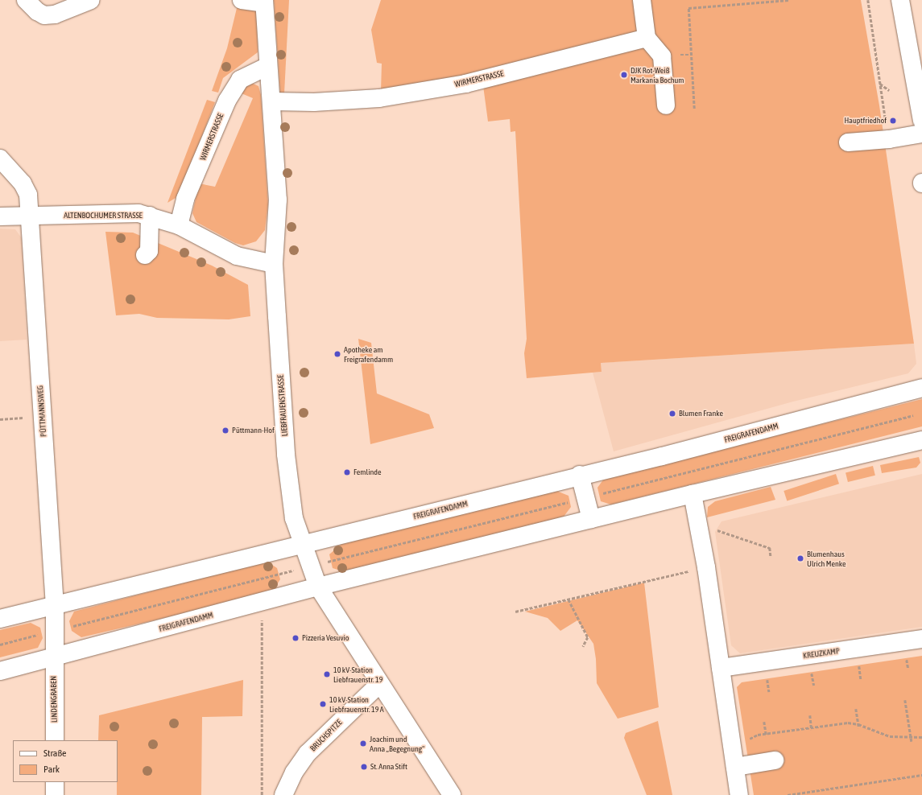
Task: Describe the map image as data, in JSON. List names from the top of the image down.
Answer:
{
  "streets": {
    "street": [
      "WIRMERSTRASSE",
      "ALTENBOCHUMER STRASSE",
      "LIEBFRAUENSTRASSE",
      "PÜTTMANNSWEG",
      "FREIGRAFENDAMM",
      "KREUZKAMP",
      "LINDENGRABEN",
      "BRUCHSPITZE"
    ]
  },
  "crossings": [
    ["WIRMERSTRASSE", "ALTENBOCHUMER STRASSE"],
    ["ALTENBOCHUMER STRASSE", "LIEBFRAUENSTRASSE"],
    ["ALTENBOCHUMER STRASSE", "PÜTTMANNSWEG"],
    ["LIEBFRAUENSTRASSE", "FREIGRAFENDAMM"],
    ["PÜTTMANNSWEG", "FREIGRAFENDAMM"],
    ["FREIGRAFENDAMM", "LINDENGRABEN"]
  ],
  "places": [
    "DJK Rot-Weiß Markania Bochum",
    "Hauptfriedhof",
    "Apotheke am Freigrafendamm",
    "Blumen Franke",
    "Püttmann-Hof",
    "Femlinde",
    "Blumenhaus Ulrich Menke",
    "Pizzeria Vesuvio",
    "10 kV-Station Liebfrauenstr. 19",
    "10 kV-Station Liebfrauenstr. 19 A",
    "Joachim und Anna „Begegnung“",
    "St. Anna Stift"
  ],
  "legend": ["Straße", "Park"]
}
